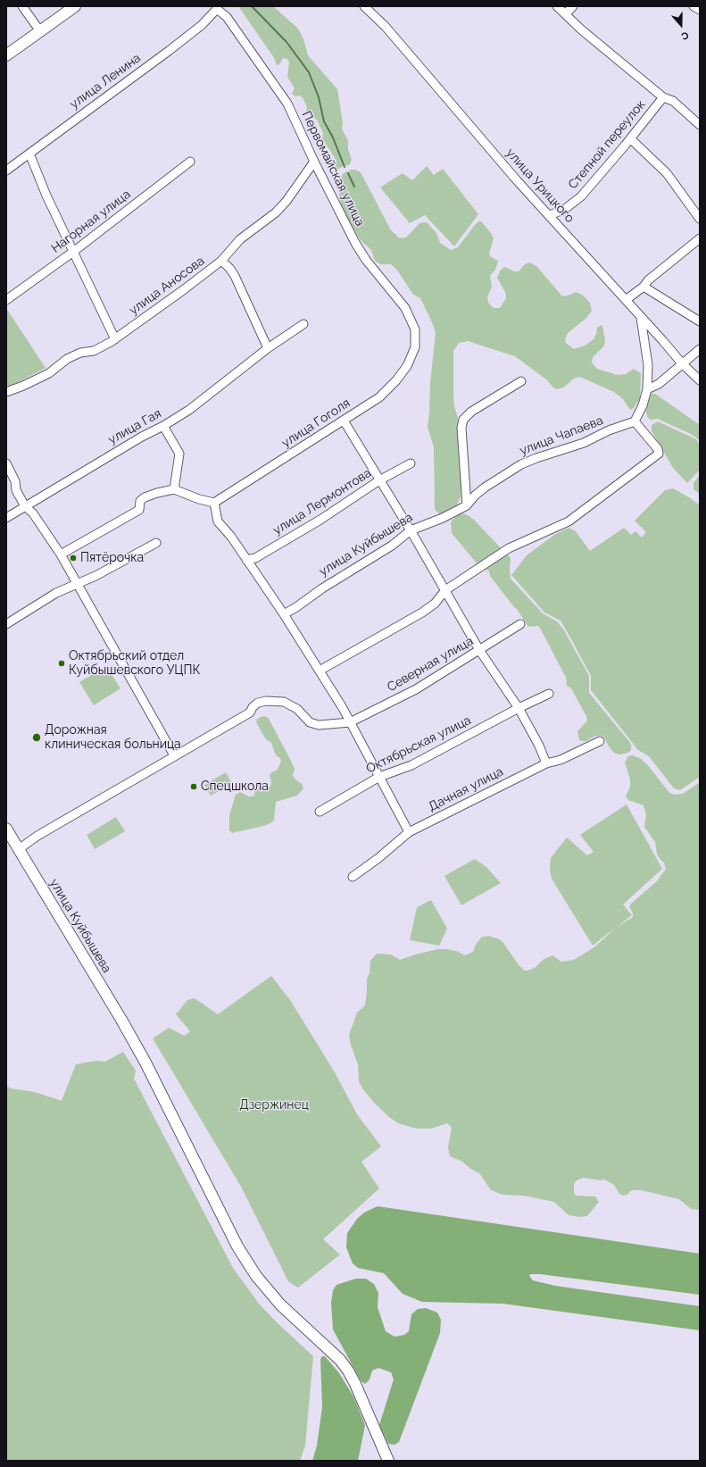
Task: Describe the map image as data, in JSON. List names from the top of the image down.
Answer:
{
  "streets": {
    "main road": ["улица Куйбышева"],
    "street": [
      "улица Ленина",
      "Степной переулок",
      "Первомайская улица",
      "улица Урицкого",
      "Нагорная улица",
      "улица Аносова",
      "улица Гоголя",
      "улица Гая",
      "улица Чапаева",
      "улица Лермонтова",
      "Северная улица",
      "Октябрьская улица",
      "Дачная улица"
    ]
  },
  "crossings": [
    ["улица Ленина", "Первомайская улица"],
    ["Степной переулок", "улица Урицкого"],
    ["Первомайская улица", "улица Аносова"],
    ["Первомайская улица", "улица Гоголя"],
    ["улица Чапаева", "улица Куйбышева"]
  ],
  "parks": ["Дзержинец"],
  "places": [
    "Пятёрочка",
    "Октябрьский отдел Куйбышевского УЦПК",
    "Дорожная клиническая больница",
    "Спецшкола"
  ],
  "north": "bottom"
}
